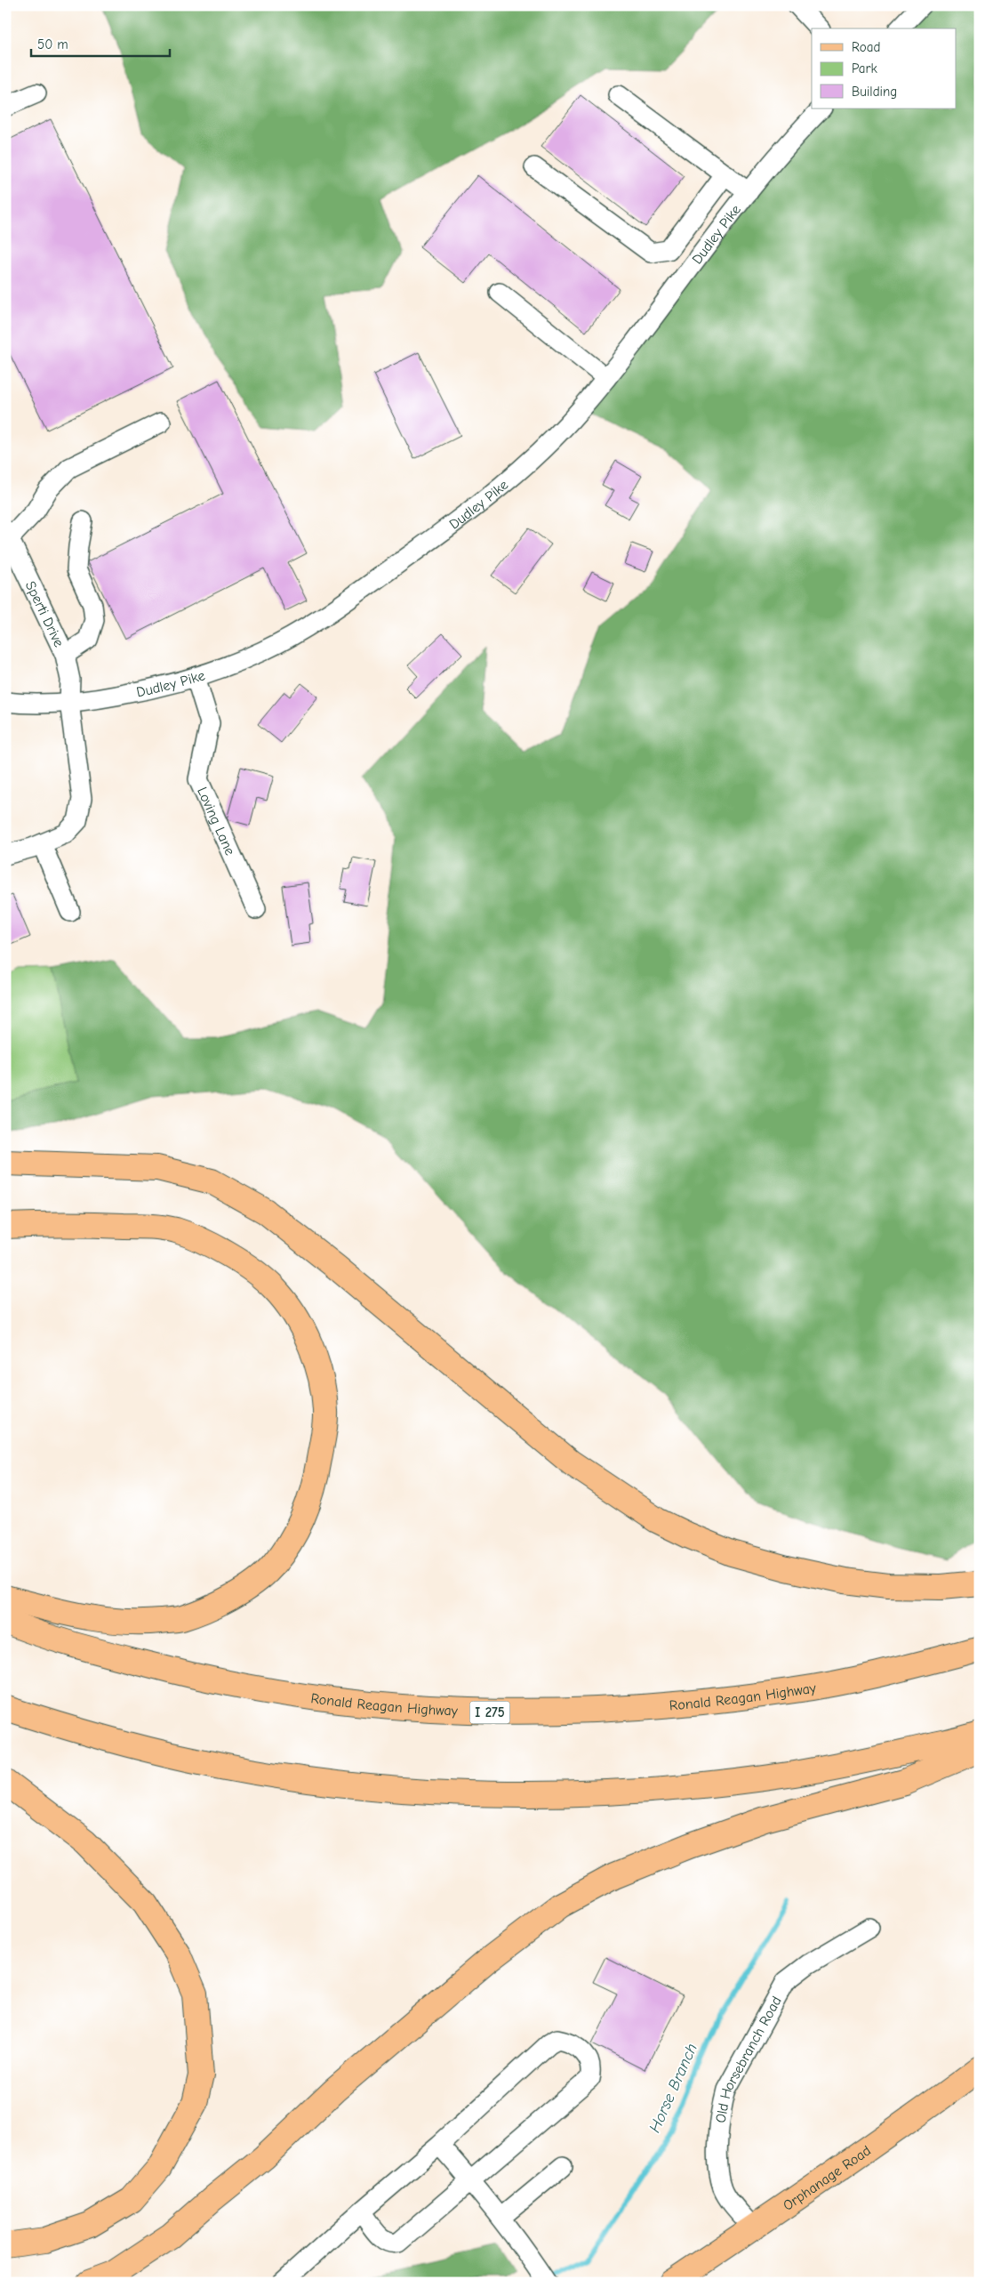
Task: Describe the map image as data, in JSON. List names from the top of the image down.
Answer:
{
  "streets": {
    "main road": ["Ronald Reagan Highway", "I 275", "Orphanage Road"],
    "street": [
      "Dudley Pike",
      "Sperti Drive",
      "Loving Lane",
      "Old Horsebranch Road"
    ]
  },
  "crossings": [
    ["Dudley Pike", "Sperti Drive"],
    ["Dudley Pike", "Loving Lane"],
    ["Old Horsebranch Road", "Orphanage Road"]
  ],
  "water": ["Horse Branch"],
  "legend": ["Road", "Park", "Building"],
  "scale_bar": "50 m"
}
